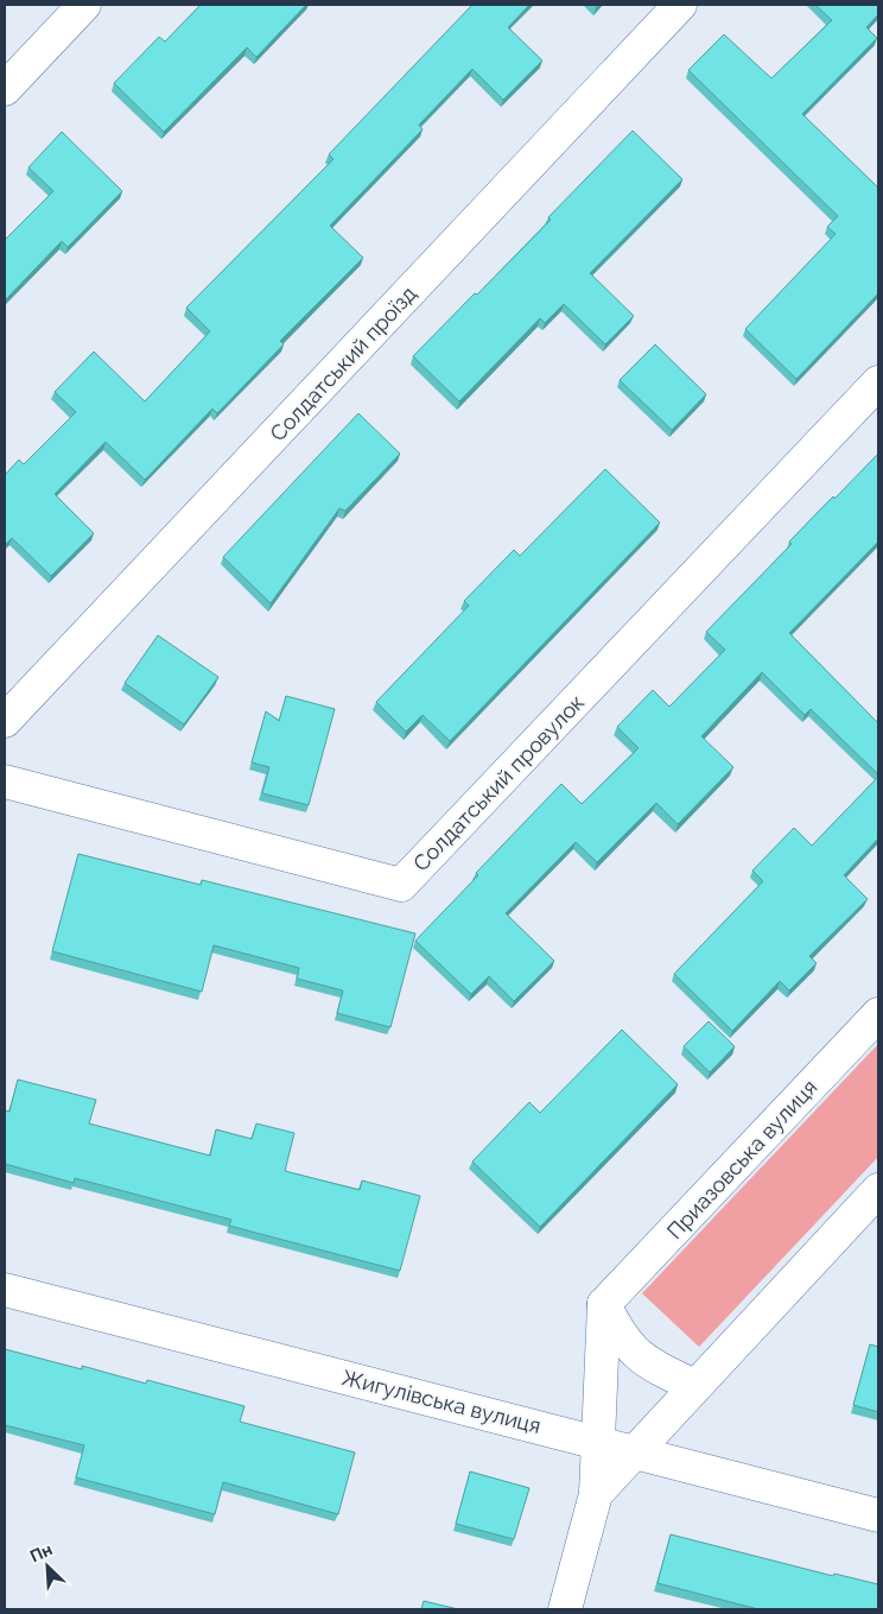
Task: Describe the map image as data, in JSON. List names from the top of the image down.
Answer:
{
  "streets": {
    "street": [
      "Солдатський проїзд",
      "Солдатський провулок",
      "Приазовська вулиця",
      "Жигулівська вулиця"
    ]
  },
  "north": "top left"
}
